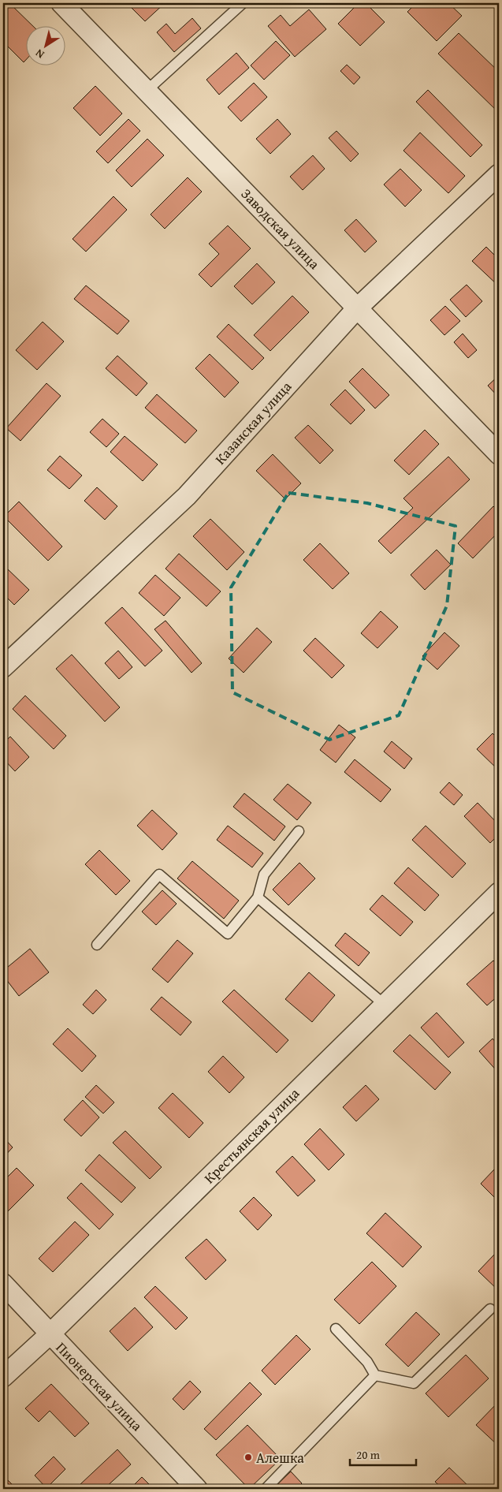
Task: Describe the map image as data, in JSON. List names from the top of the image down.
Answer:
{
  "streets": {
    "street": [
      "Заводская улица",
      "Казанская улица",
      "Крестьянская улица",
      "Пионерская улица"
    ]
  },
  "crossings": [
    ["Заводская улица", "Казанская улица"],
    ["Крестьянская улица", "Пионерская улица"]
  ],
  "places": ["Алешка"],
  "scale_bar": "20 m",
  "north": "bottom left"
}
